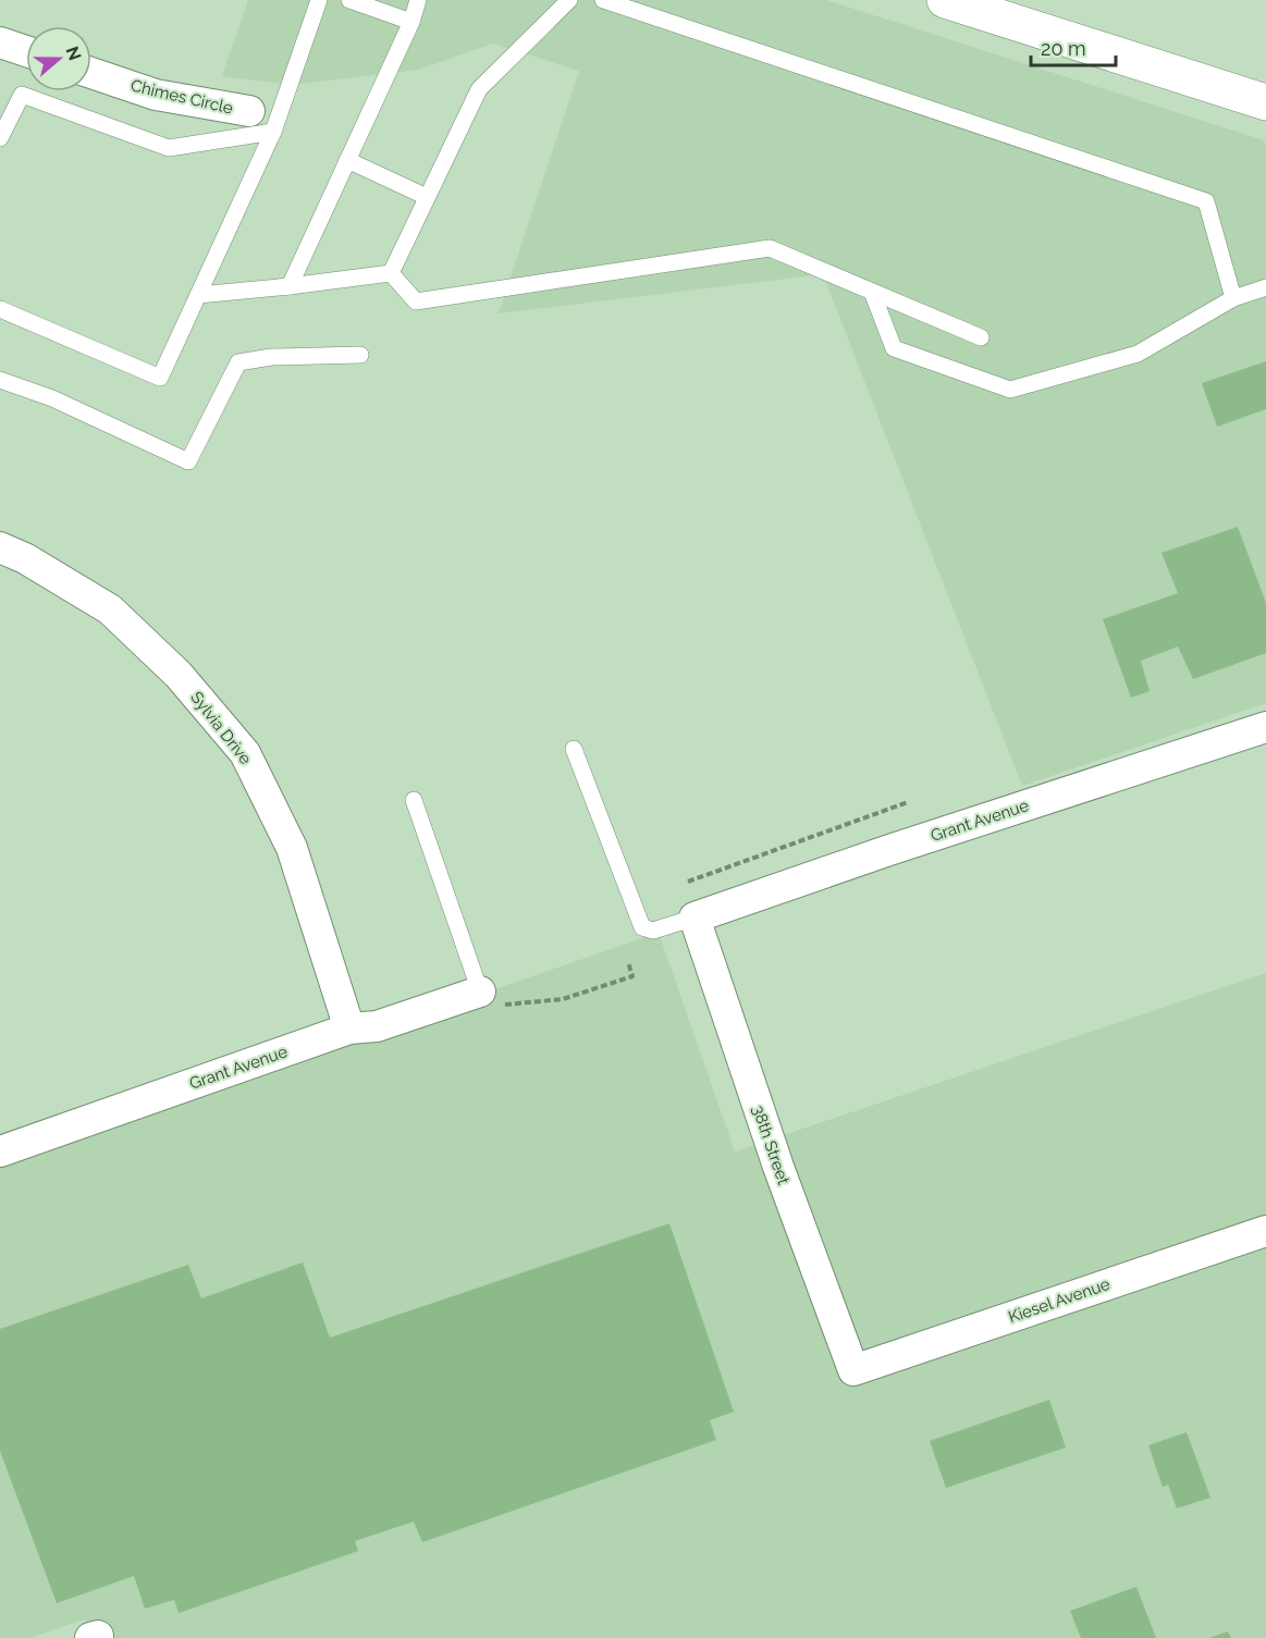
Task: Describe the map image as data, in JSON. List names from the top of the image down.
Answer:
{
  "streets": {
    "street": [
      "Chimes Circle",
      "Sylvia Drive",
      "Grant Avenue",
      "38th Street",
      "Kiesel Avenue"
    ]
  },
  "crossings": [
    ["Sylvia Drive", "Grant Avenue"],
    ["Grant Avenue", "38th Street"],
    ["38th Street", "Kiesel Avenue"]
  ],
  "scale_bar": "20 m",
  "north": "right"
}
